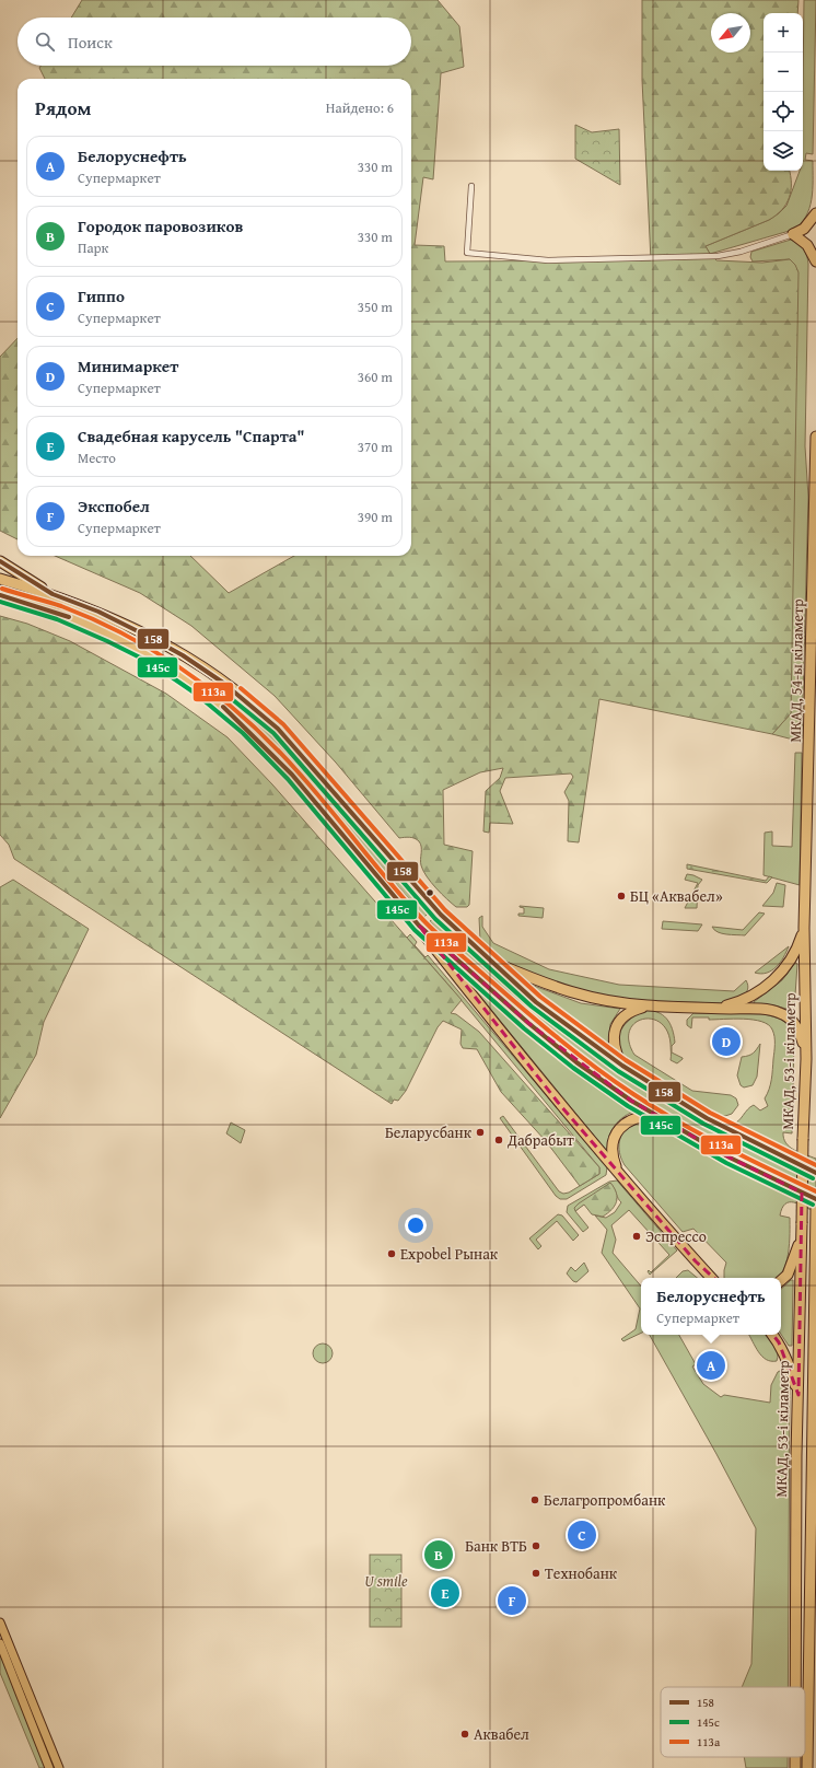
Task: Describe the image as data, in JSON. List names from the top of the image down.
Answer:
{
  "streets": {
    "highway": ["МКАД, 54-ы кіламетр", "МКАД, 53-і кіламетр"]
  },
  "crossings": [
    ["МКАД, 54-ы кіламетр", "МКАД, 53-і кіламетр"]
  ],
  "parks": ["U smile"],
  "places": [
    "БЦ «Аквабел»",
    "Беларусбанк",
    "Дабрабыт",
    "Эспрессо",
    "Expobel Рынак",
    "Белагропромбанк",
    "Банк ВТБ",
    "Технобанк",
    "Аквабел"
  ],
  "lines": ["transit line 158", "transit line 113а", "transit line 145с"],
  "legend": ["158", "145с", "113а"],
  "north": "bottom left",
  "page": {
    "map_buttons": ["+", "−"],
    "search": "Поиск",
    "heading": ["Рядом", "Найдено: 6"],
    "list": [
      {
        "mark": "A",
        "name": "Белоруснефть",
        "note": "Супермаркет",
        "value": "330 m"
      },
      {
        "mark": "B",
        "name": "Городок паровозиков",
        "note": "Парк",
        "value": "330 m"
      },
      {
        "mark": "C",
        "name": "Гиппо",
        "note": "Супермаркет",
        "value": "350 m"
      },
      {
        "mark": "D",
        "name": "Минимаркет",
        "note": "Супермаркет",
        "value": "360 m"
      },
      {
        "mark": "E",
        "name": "Свадебная карусель \"Спарта\"",
        "note": "Место",
        "value": "370 m"
      },
      {
        "mark": "F",
        "name": "Экспобел",
        "note": "Супермаркет",
        "value": "390 m"
      }
    ],
    "pins": [
      "D",
      "A",
      "C",
      "B",
      "E",
      "F"
    ],
    "popup": ["Белоруснефть", "Супермаркет"]
  }
}
